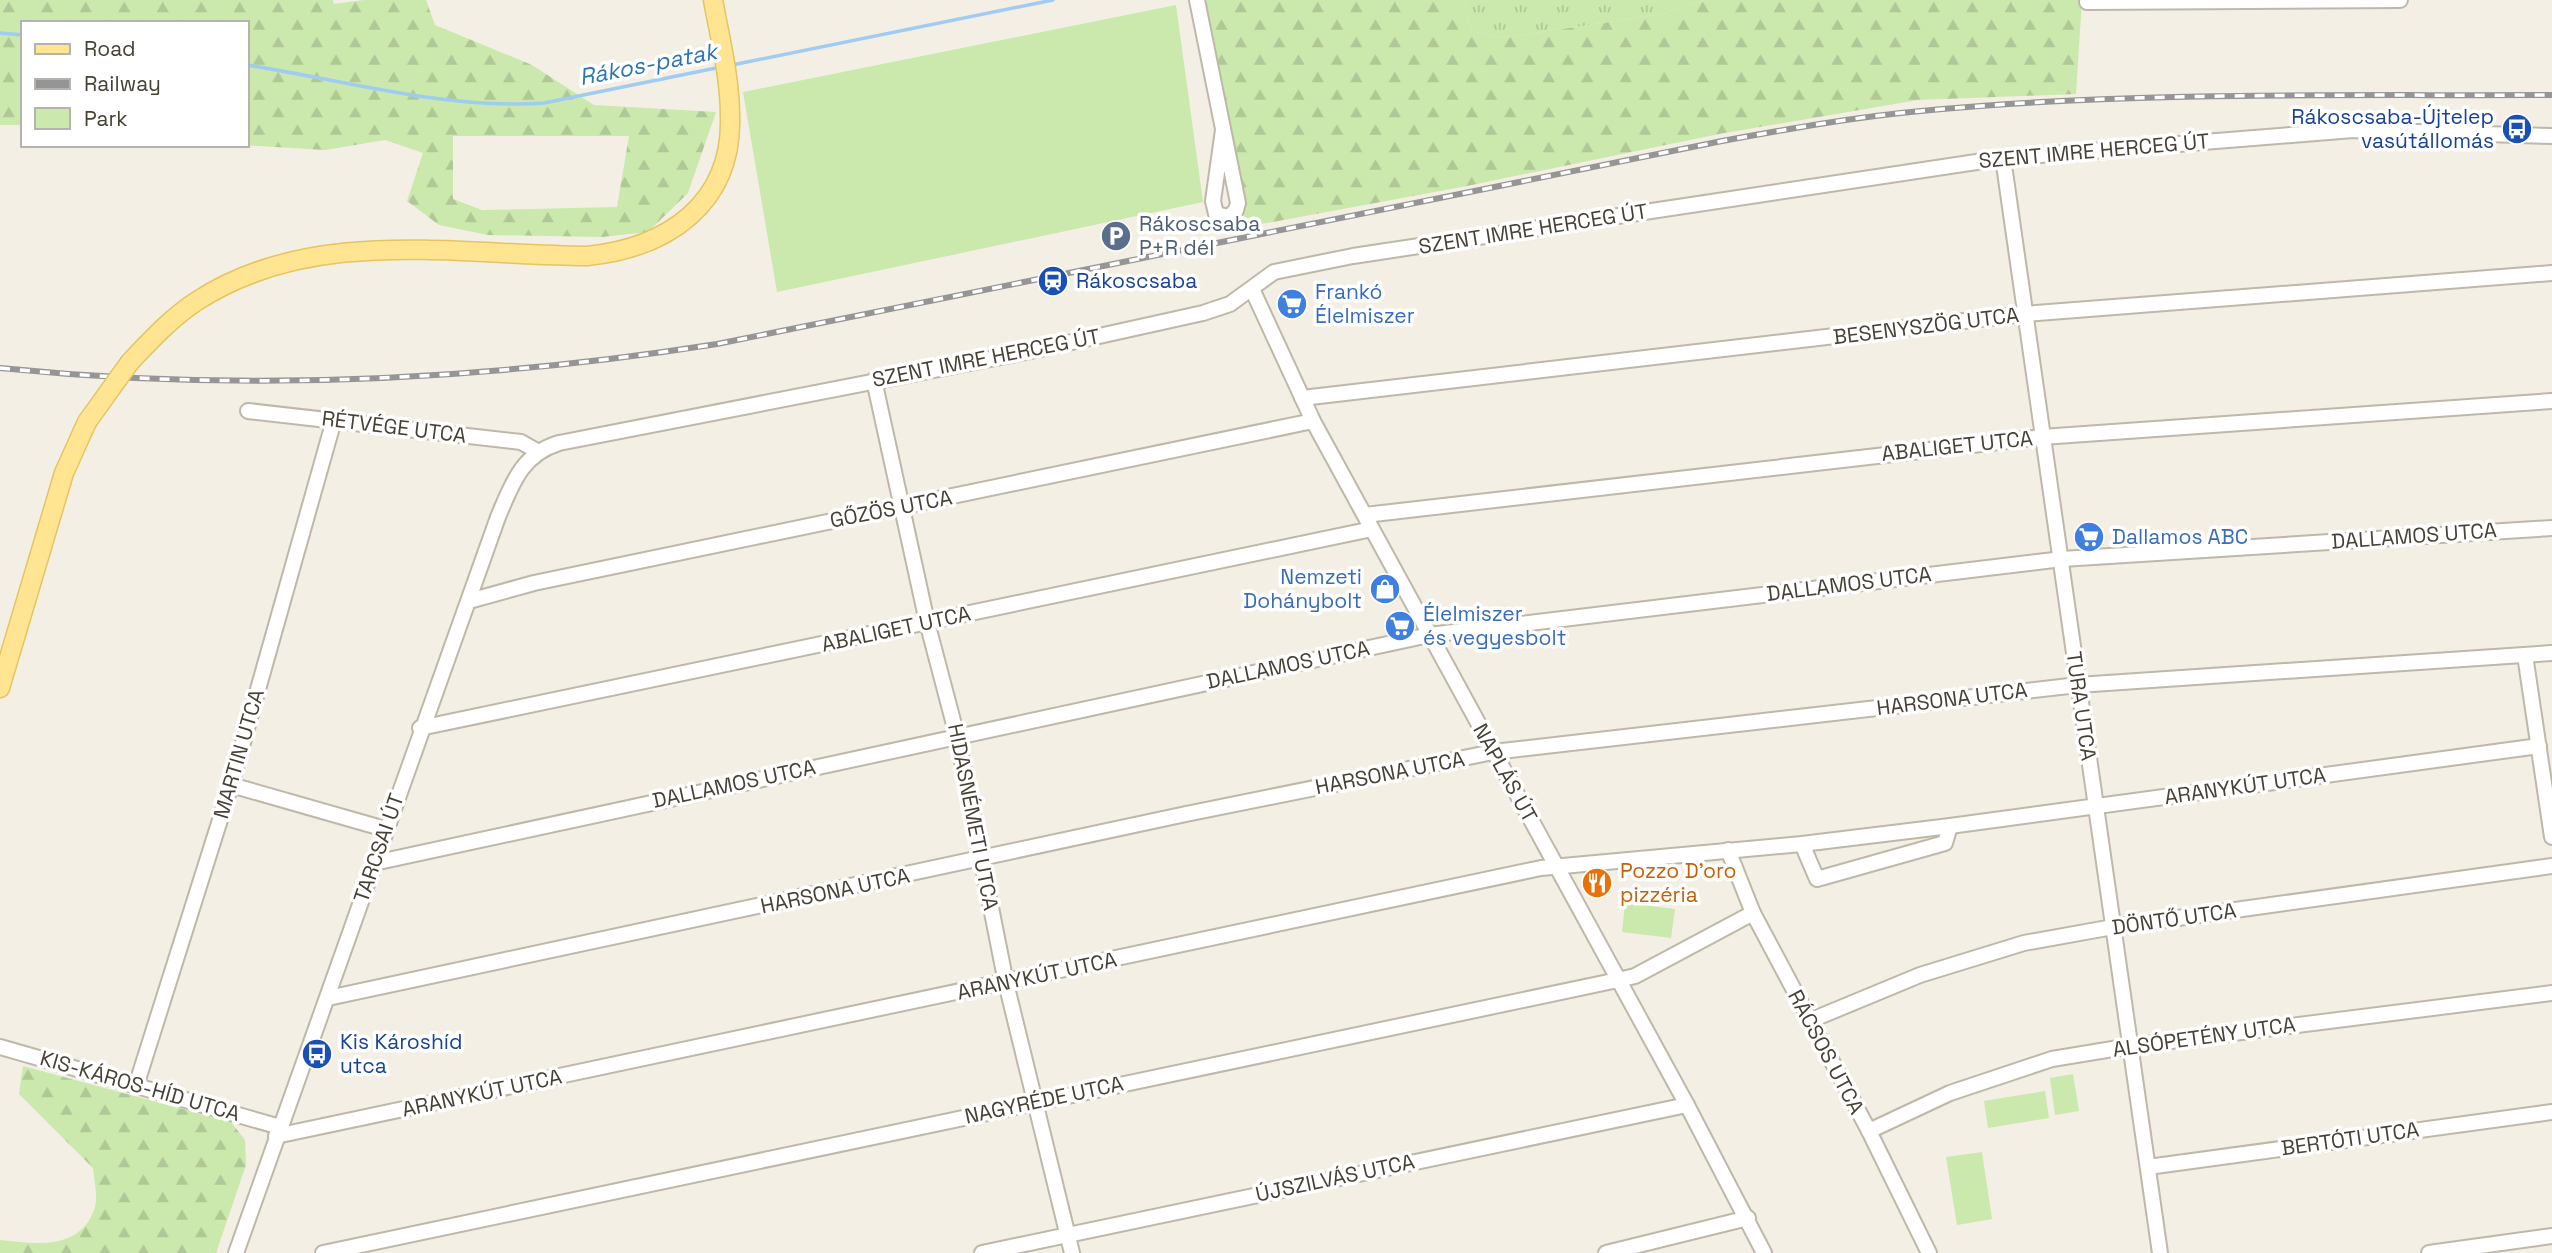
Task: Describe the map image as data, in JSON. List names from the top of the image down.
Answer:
{
  "streets": {
    "street": [
      "SZENT IMRE HERCEG ÚT",
      "BESENYSZÖG UTCA",
      "RÉTVÉGE UTCA",
      "ABALIGET UTCA",
      "GŐZÖS UTCA",
      "DALLAMOS UTCA",
      "HARSONA UTCA",
      "TURA UTCA",
      "MARTIN UTCA",
      "NAPLÁS ÚT",
      "ARANYKÚT UTCA",
      "HIDASNÉMETI UTCA",
      "TARCSAI ÚT",
      "DÖNTŐ UTCA",
      "ALSÓPETÉNY UTCA",
      "RÁCSOS UTCA",
      "KIS-KÁROS-HÍD UTCA",
      "NAGYRÉDE UTCA",
      "BERTÓTI UTCA",
      "ÚJSZILVÁS UTCA"
    ]
  },
  "crossings": [
    ["SZENT IMRE HERCEG ÚT", "RÉTVÉGE UTCA"],
    ["SZENT IMRE HERCEG ÚT", "TURA UTCA"],
    ["SZENT IMRE HERCEG ÚT", "NAPLÁS ÚT"],
    ["SZENT IMRE HERCEG ÚT", "HIDASNÉMETI UTCA"],
    ["SZENT IMRE HERCEG ÚT", "TARCSAI ÚT"],
    ["BESENYSZÖG UTCA", "TURA UTCA"],
    ["BESENYSZÖG UTCA", "NAPLÁS ÚT"],
    ["RÉTVÉGE UTCA", "MARTIN UTCA"],
    ["RÉTVÉGE UTCA", "TARCSAI ÚT"],
    ["ABALIGET UTCA", "TURA UTCA"],
    ["ABALIGET UTCA", "NAPLÁS ÚT"],
    ["ABALIGET UTCA", "HIDASNÉMETI UTCA"],
    ["ABALIGET UTCA", "TARCSAI ÚT"],
    ["GŐZÖS UTCA", "NAPLÁS ÚT"],
    ["GŐZÖS UTCA", "HIDASNÉMETI UTCA"],
    ["GŐZÖS UTCA", "TARCSAI ÚT"],
    ["DALLAMOS UTCA", "TURA UTCA"],
    ["DALLAMOS UTCA", "NAPLÁS ÚT"],
    ["DALLAMOS UTCA", "HIDASNÉMETI UTCA"],
    ["DALLAMOS UTCA", "TARCSAI ÚT"],
    ["HARSONA UTCA", "TURA UTCA"],
    ["HARSONA UTCA", "NAPLÁS ÚT"],
    ["HARSONA UTCA", "HIDASNÉMETI UTCA"],
    ["HARSONA UTCA", "TARCSAI ÚT"],
    ["TURA UTCA", "ARANYKÚT UTCA"],
    ["TURA UTCA", "DÖNTŐ UTCA"],
    ["TURA UTCA", "ALSÓPETÉNY UTCA"],
    ["TURA UTCA", "BERTÓTI UTCA"],
    ["MARTIN UTCA", "KIS-KÁROS-HÍD UTCA"],
    ["NAPLÁS ÚT", "ARANYKÚT UTCA"],
    ["NAPLÁS ÚT", "NAGYRÉDE UTCA"],
    ["NAPLÁS ÚT", "ÚJSZILVÁS UTCA"],
    ["ARANYKÚT UTCA", "HIDASNÉMETI UTCA"],
    ["ARANYKÚT UTCA", "TARCSAI ÚT"],
    ["ARANYKÚT UTCA", "RÁCSOS UTCA"],
    ["ARANYKÚT UTCA", "KIS-KÁROS-HÍD UTCA"],
    ["HIDASNÉMETI UTCA", "NAGYRÉDE UTCA"],
    ["HIDASNÉMETI UTCA", "ÚJSZILVÁS UTCA"],
    ["TARCSAI ÚT", "KIS-KÁROS-HÍD UTCA"],
    ["DÖNTŐ UTCA", "RÁCSOS UTCA"],
    ["ALSÓPETÉNY UTCA", "RÁCSOS UTCA"],
    ["RÁCSOS UTCA", "NAGYRÉDE UTCA"]
  ],
  "water": ["Rákos-patak"],
  "places": {
    "bus stop": ["Rákoscsaba-Újtelep vasútállomás", "Kis Károshíd utca"],
    "parking": ["Rákoscsaba P+R dél"],
    "station": ["Rákoscsaba"],
    "supermarket": ["Frankó Élelmiszer", "Dallamos ABC", "Élelmiszer és vegyesbolt"],
    "shop": ["Nemzeti Dohánybolt"],
    "restaurant": ["Pozzo D'oro pizzéria"]
  },
  "legend": ["Road", "Railway", "Park"]
}
